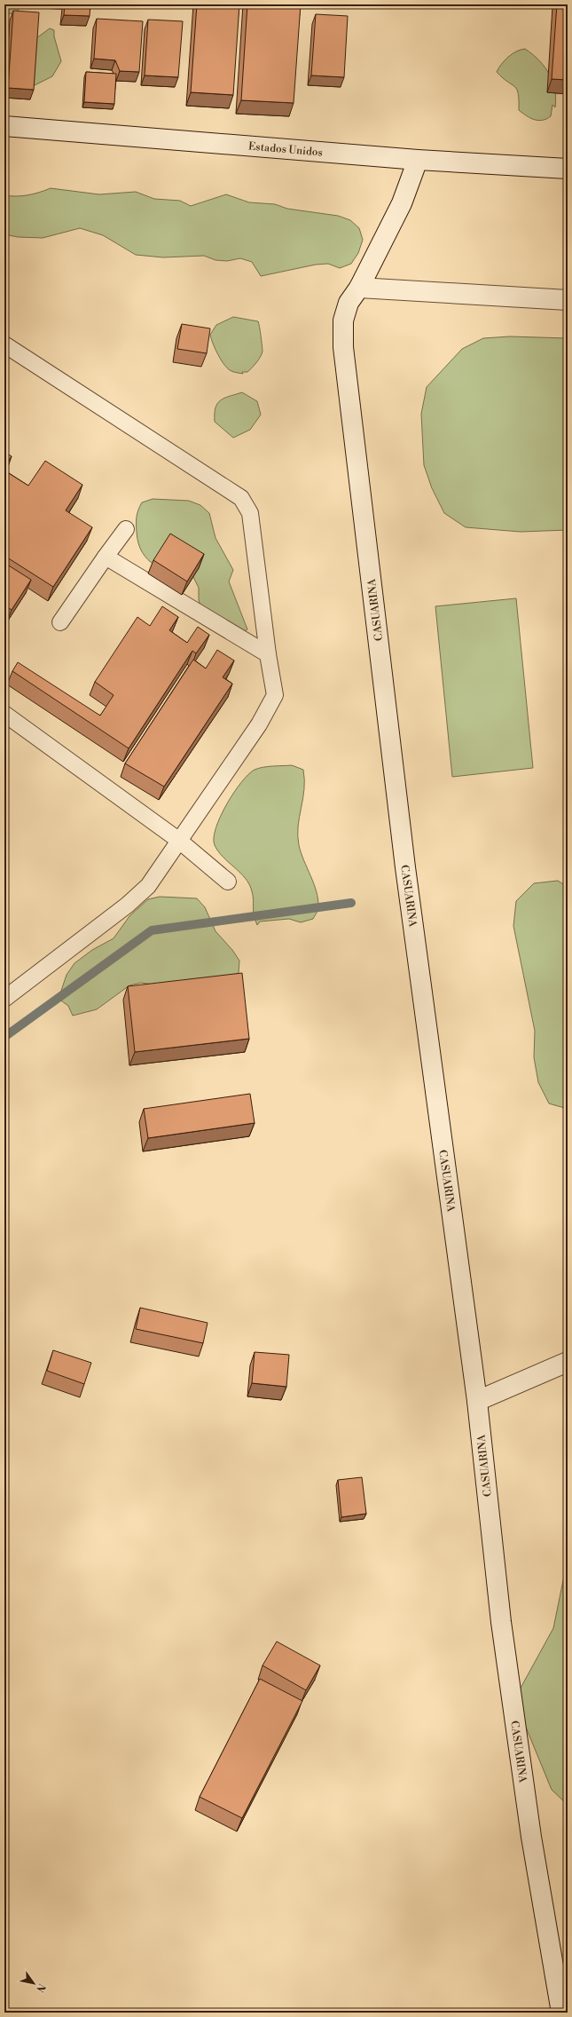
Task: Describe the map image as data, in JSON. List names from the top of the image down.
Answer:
{
  "streets": {
    "street": ["Estados Unidos", "CASUARINA"]
  },
  "crossings": [
    ["Estados Unidos", "CASUARINA"]
  ],
  "north": "bottom right"
}
